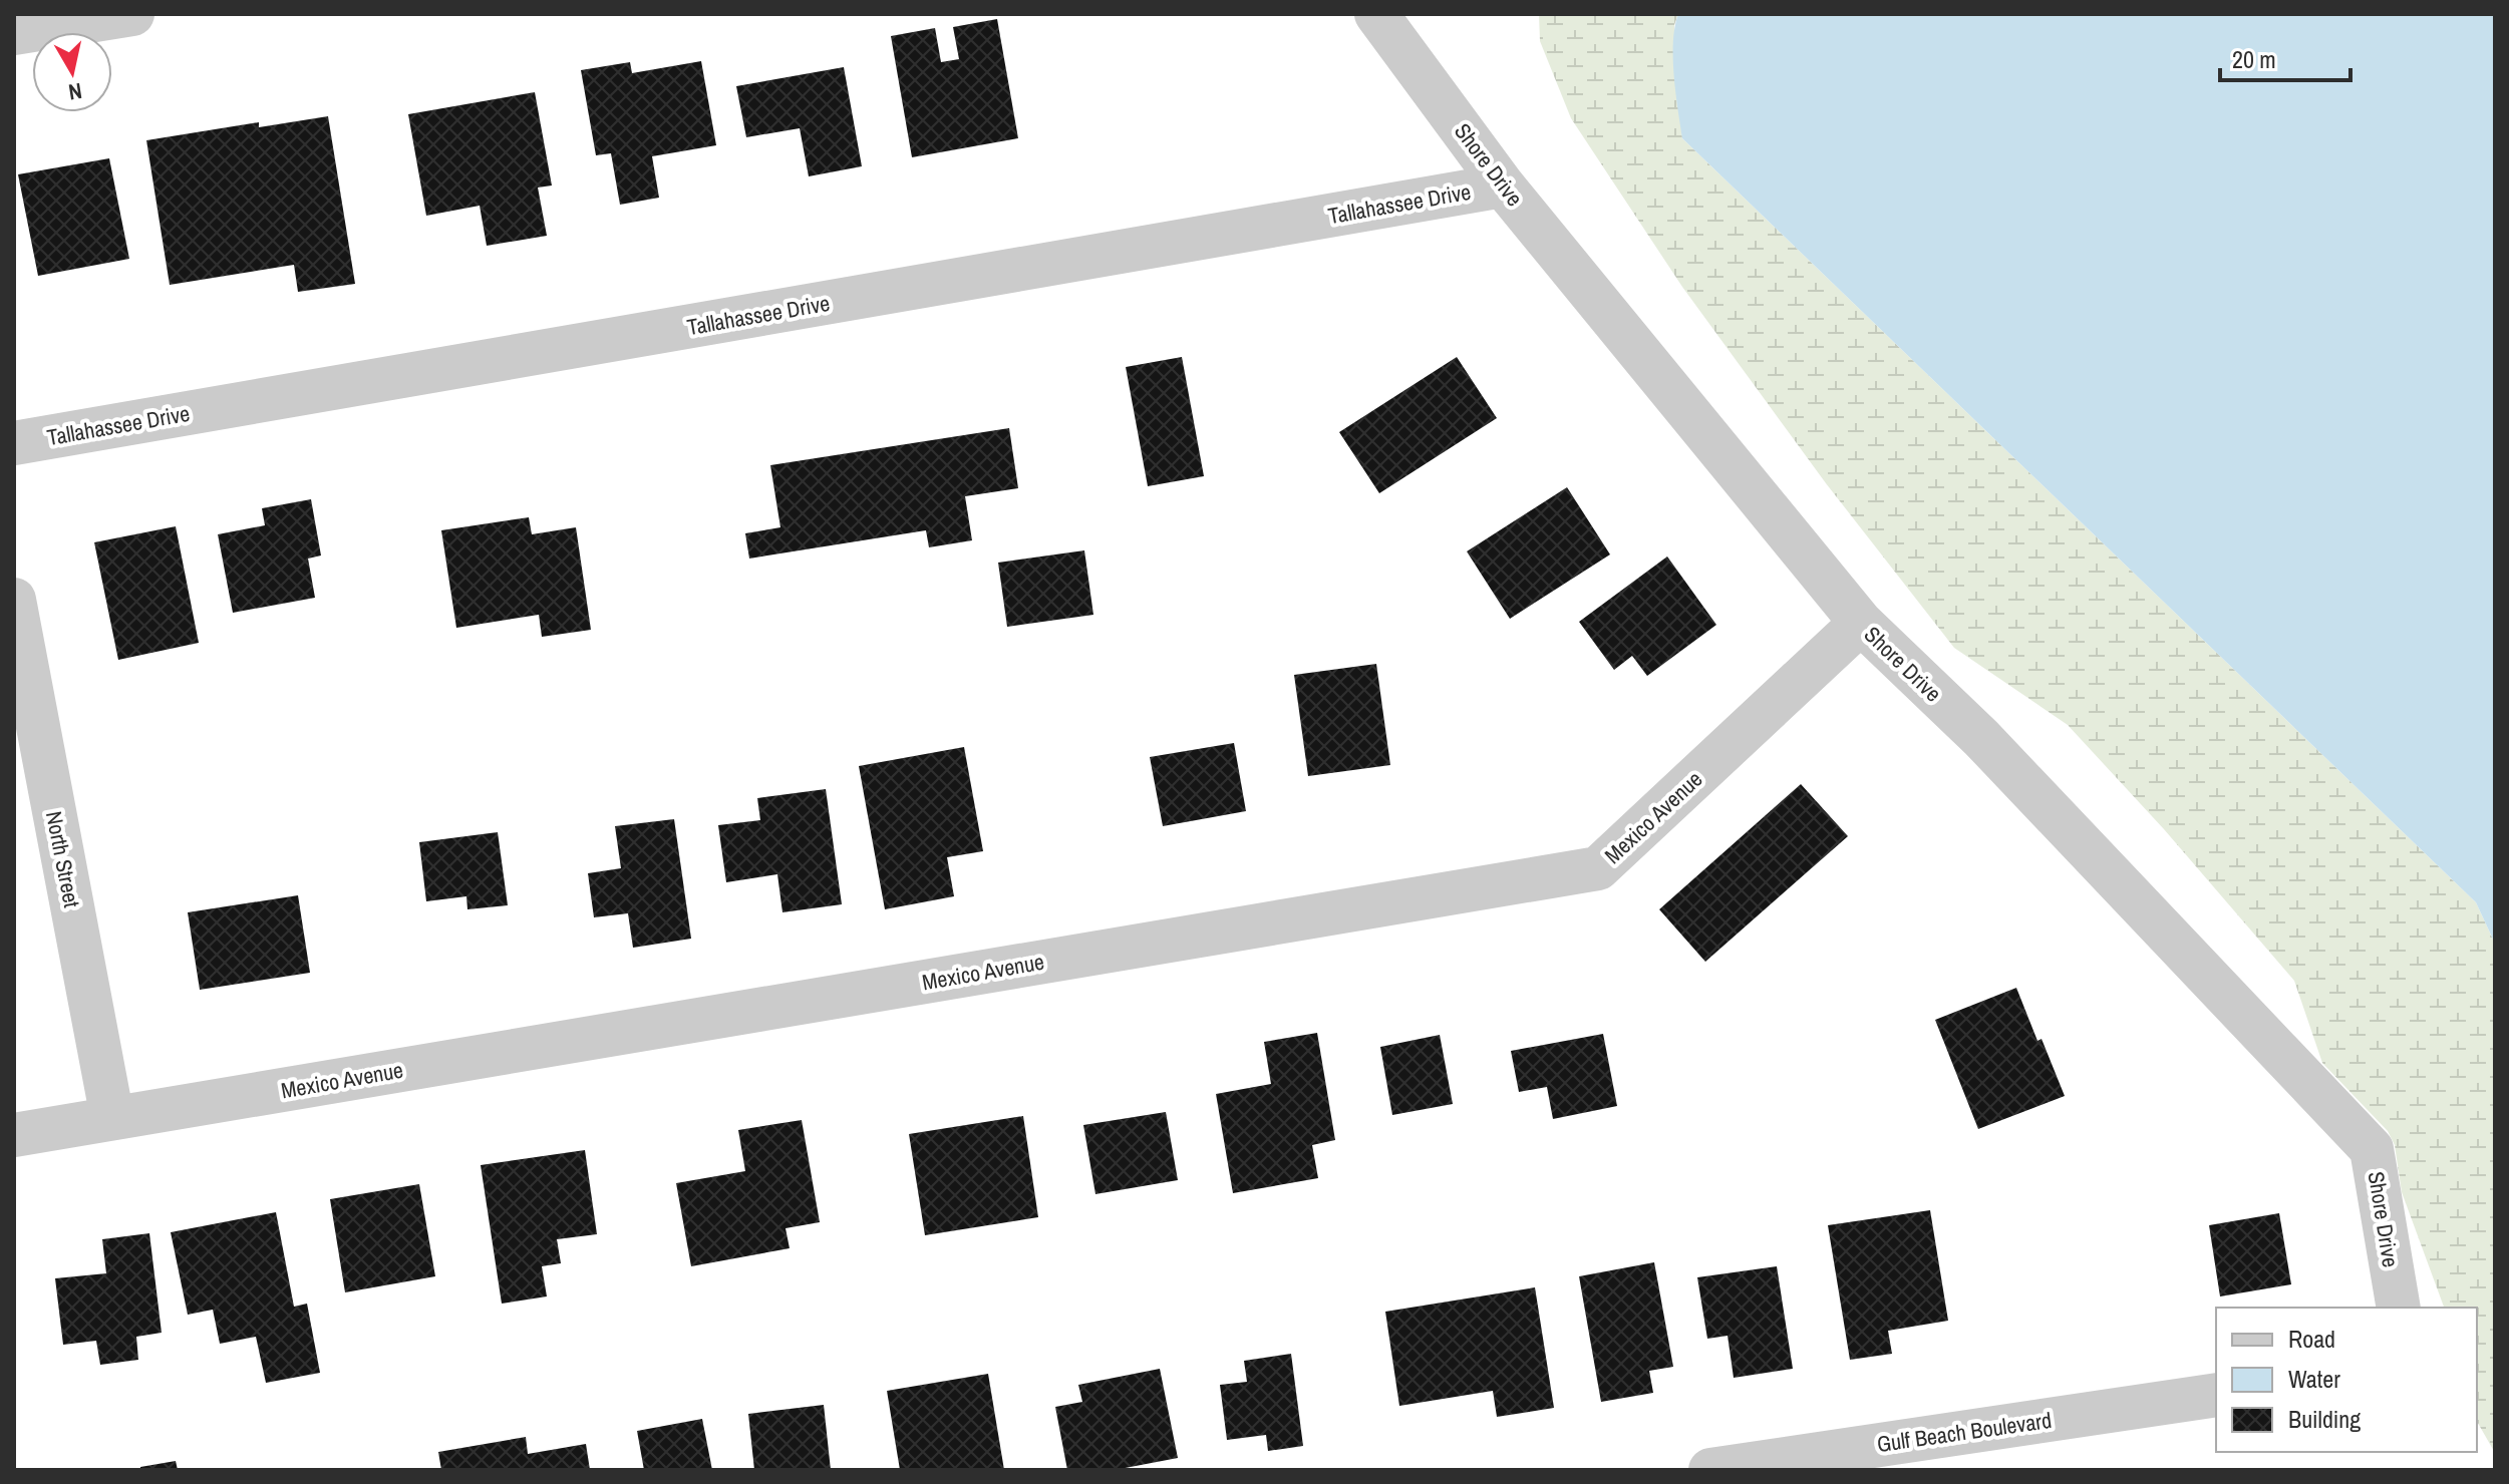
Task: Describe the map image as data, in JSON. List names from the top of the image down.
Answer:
{
  "streets": {
    "street": [
      "Shore Drive",
      "Tallahassee Drive",
      "Mexico Avenue",
      "North Street",
      "Gulf Beach Boulevard"
    ]
  },
  "crossings": [
    ["Shore Drive", "Tallahassee Drive"],
    ["Shore Drive", "Mexico Avenue"],
    ["Mexico Avenue", "North Street"]
  ],
  "legend": ["Road", "Water", "Building"],
  "scale_bar": "20 m",
  "north": "bottom"
}
